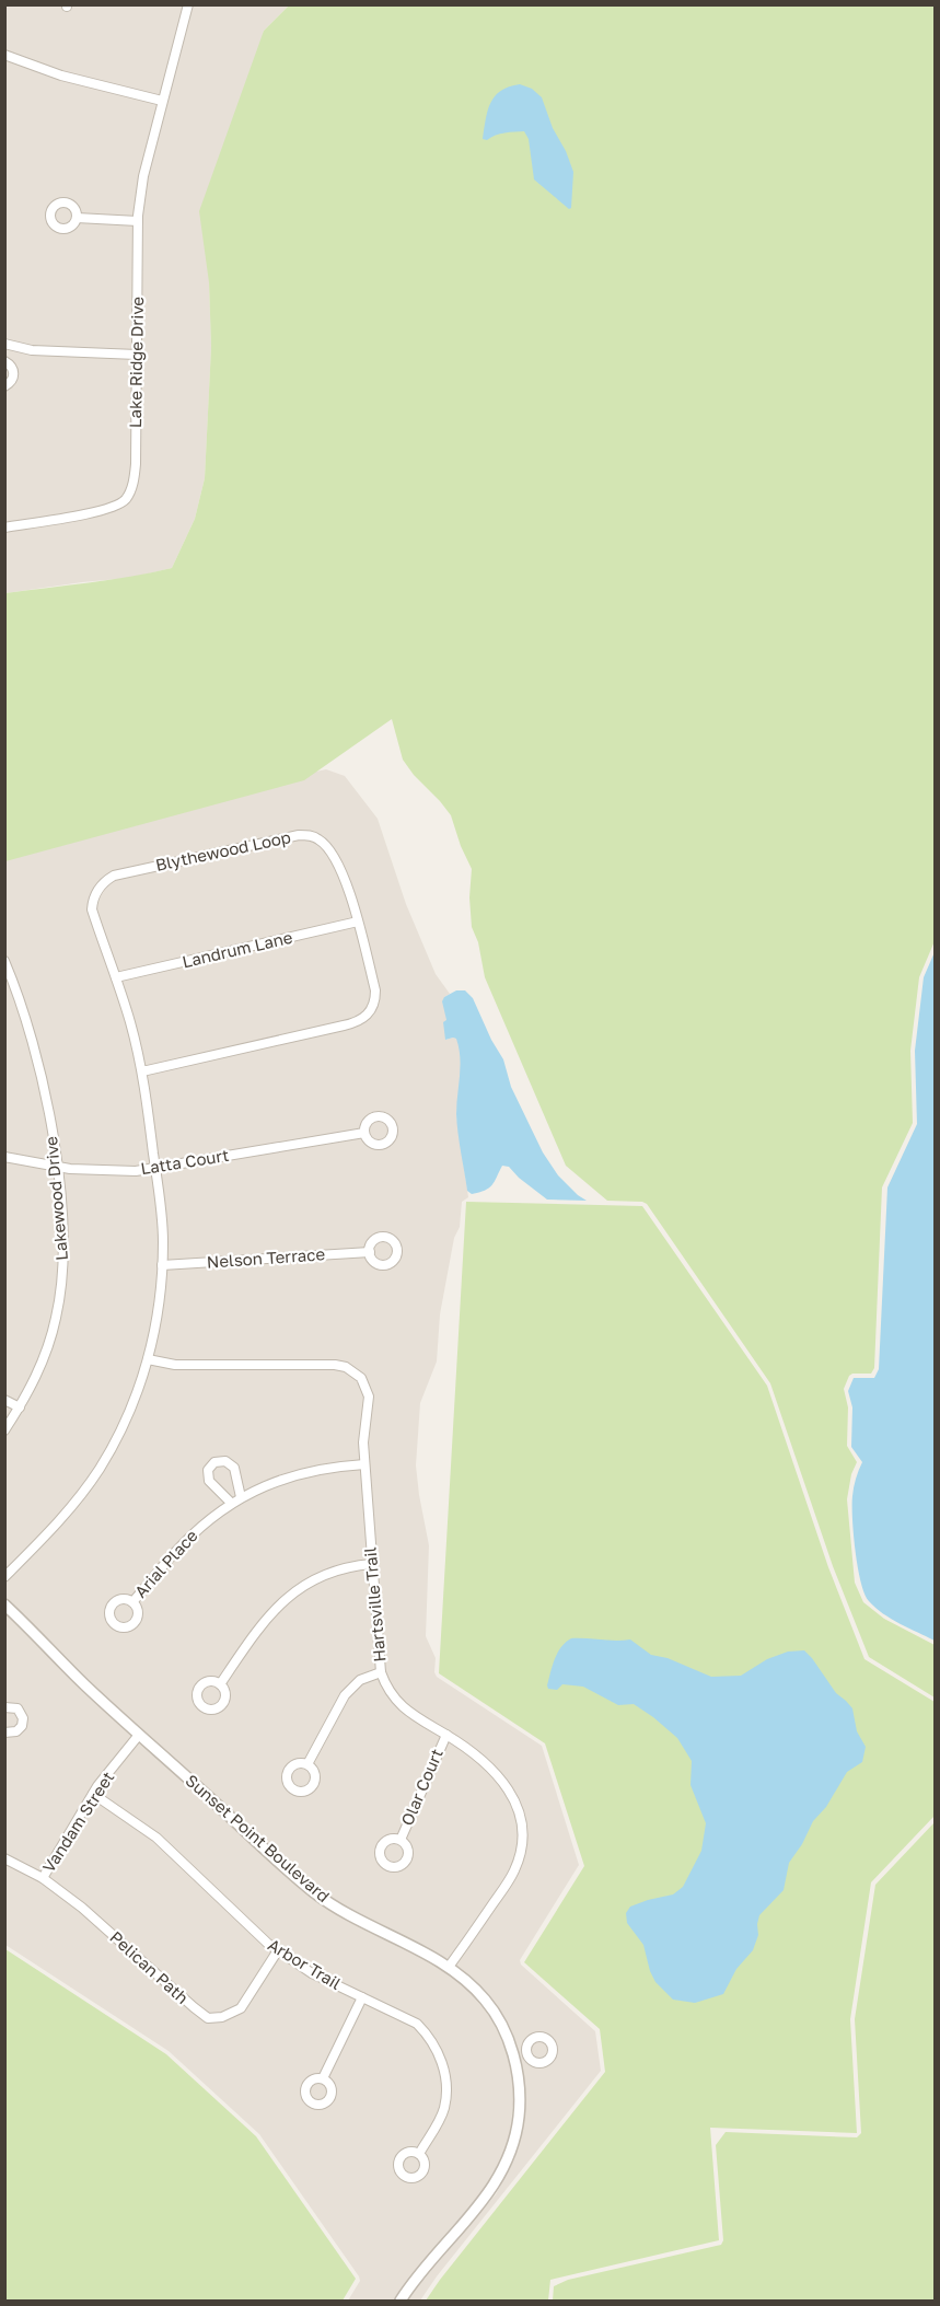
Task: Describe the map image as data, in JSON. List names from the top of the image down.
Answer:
{
  "streets": {
    "street": [
      "Lake Ridge Drive",
      "Blythewood Loop",
      "Landrum Lane",
      "Latta Court",
      "Lakewood Drive",
      "Nelson Terrace",
      "Arial Place",
      "Hartsville Trail",
      "Olar Court",
      "Vandam Street",
      "Sunset Point Boulevard",
      "Arbor Trail",
      "Pelican Path"
    ]
  },
  "crossings": [
    ["Blythewood Loop", "Landrum Lane"],
    ["Blythewood Loop", "Latta Court"],
    ["Blythewood Loop", "Nelson Terrace"],
    ["Blythewood Loop", "Hartsville Trail"],
    ["Latta Court", "Lakewood Drive"],
    ["Arial Place", "Hartsville Trail"],
    ["Hartsville Trail", "Olar Court"],
    ["Hartsville Trail", "Sunset Point Boulevard"],
    ["Vandam Street", "Sunset Point Boulevard"],
    ["Vandam Street", "Arbor Trail"],
    ["Vandam Street", "Pelican Path"],
    ["Arbor Trail", "Pelican Path"]
  ]
}
